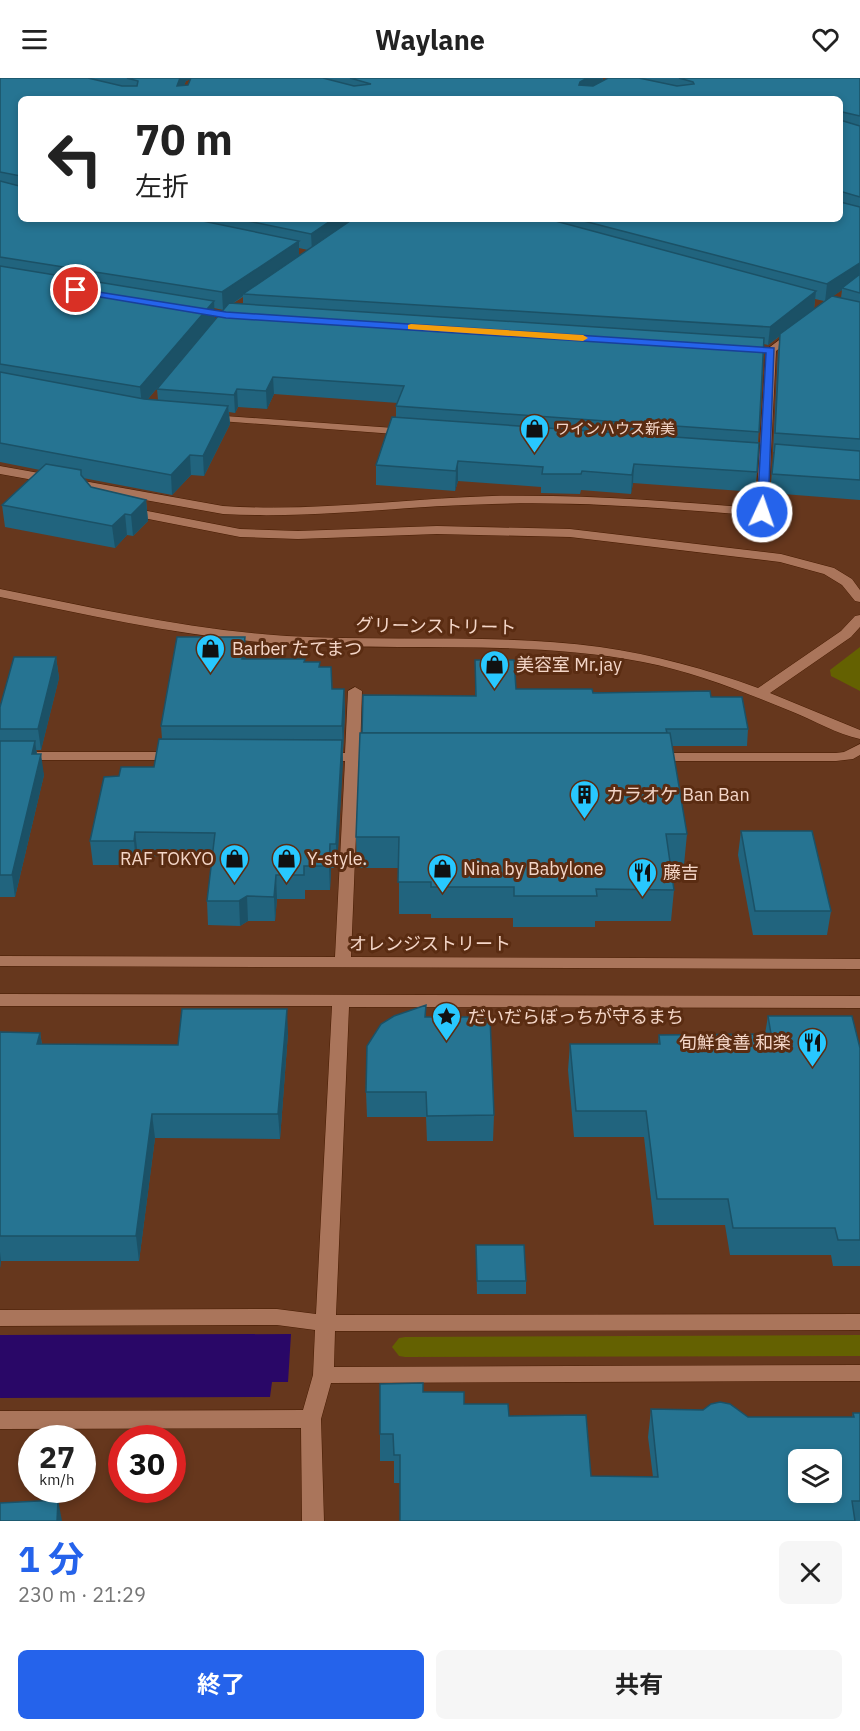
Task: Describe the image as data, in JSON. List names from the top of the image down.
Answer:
{
  "streets": {
    "street": ["グリーンストリート", "オレンジストリート"]
  },
  "places": {
    "shop": [
      "ワインハウス新美",
      "Barber たてまつ",
      "美容室 Mr.jay",
      "RAF TOKYO",
      "Y-style.",
      "Nina by Babylone"
    ],
    "building": ["カラオケ Ban Ban"],
    "restaurant": ["藤吉", "旬鮮食善 和楽"],
    "place": ["だいだらぼっちが守るまち"]
  },
  "page": {
    "header": "Waylane",
    "turn": ["70 m", "左折"],
    "speed": "27 km/h",
    "limit": "30",
    "heading": ["1 分", "230 m · 21:29"],
    "buttons": ["終了", "共有"]
  }
}
